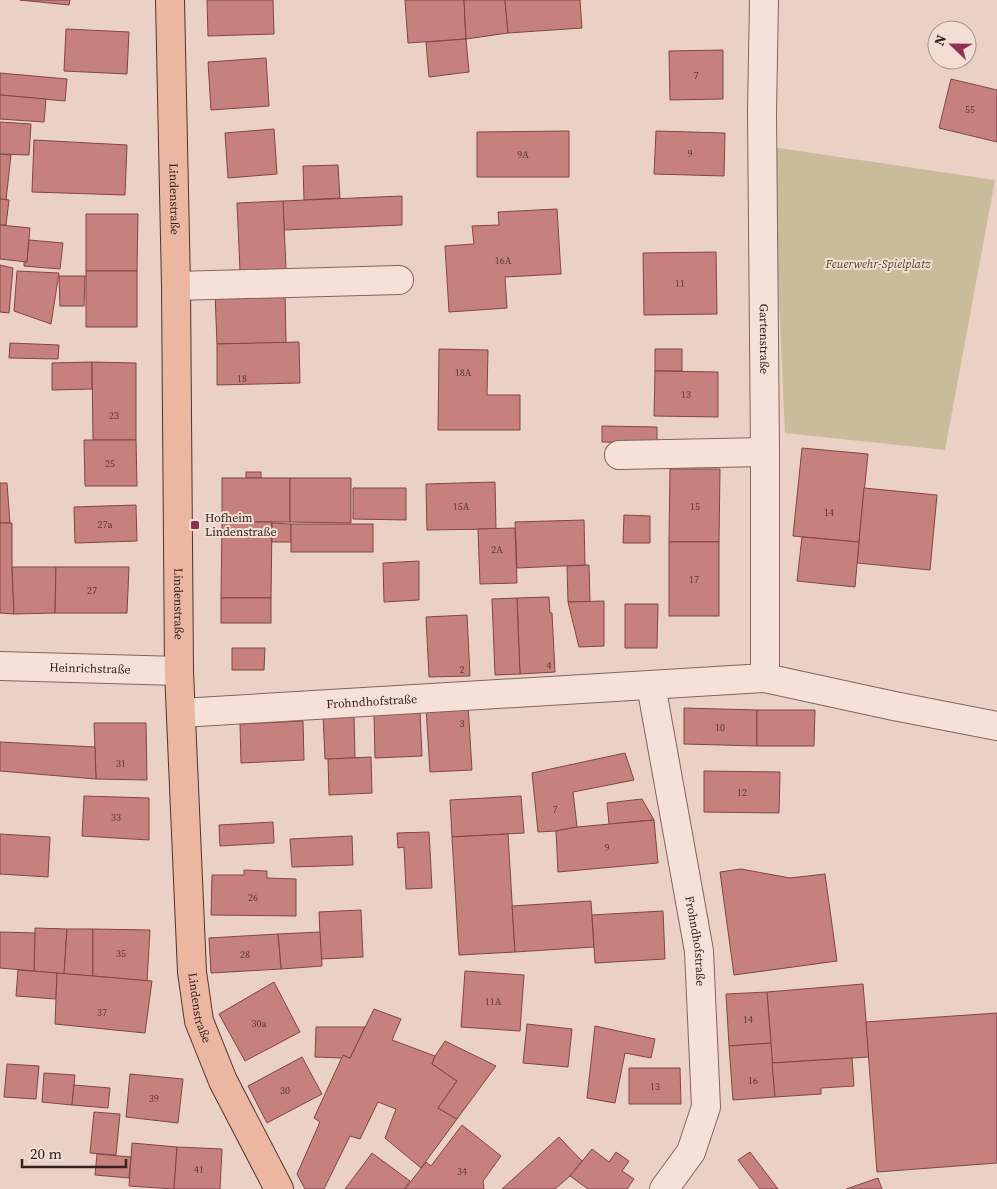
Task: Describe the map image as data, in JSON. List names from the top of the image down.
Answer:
{
  "streets": {
    "main road": ["Lindenstraße"],
    "street": ["Gartenstraße", "Heinrichstraße", "Frohndhofstraße"]
  },
  "crossings": [
    ["Lindenstraße", "Heinrichstraße"],
    ["Lindenstraße", "Frohndhofstraße"],
    ["Gartenstraße", "Frohndhofstraße"]
  ],
  "parks": ["Feuerwehr-Spielplatz"],
  "places": {
    "transit": ["Hofheim Lindenstraße"]
  },
  "house_numbers": [
    "7",
    "55",
    "9",
    "9A",
    "16A",
    "11",
    "18A",
    "18",
    "13",
    "23",
    "25",
    "15A",
    "15",
    "14",
    "27a",
    "2A",
    "17",
    "27",
    "4",
    "2",
    "3",
    "10",
    "31",
    "12",
    "7",
    "33",
    "9",
    "26",
    "35",
    "28",
    "11A",
    "37",
    "14",
    "30a",
    "16",
    "13",
    "30",
    "39",
    "41",
    "34"
  ],
  "scale_bar": "20 m",
  "north": "left"
}
